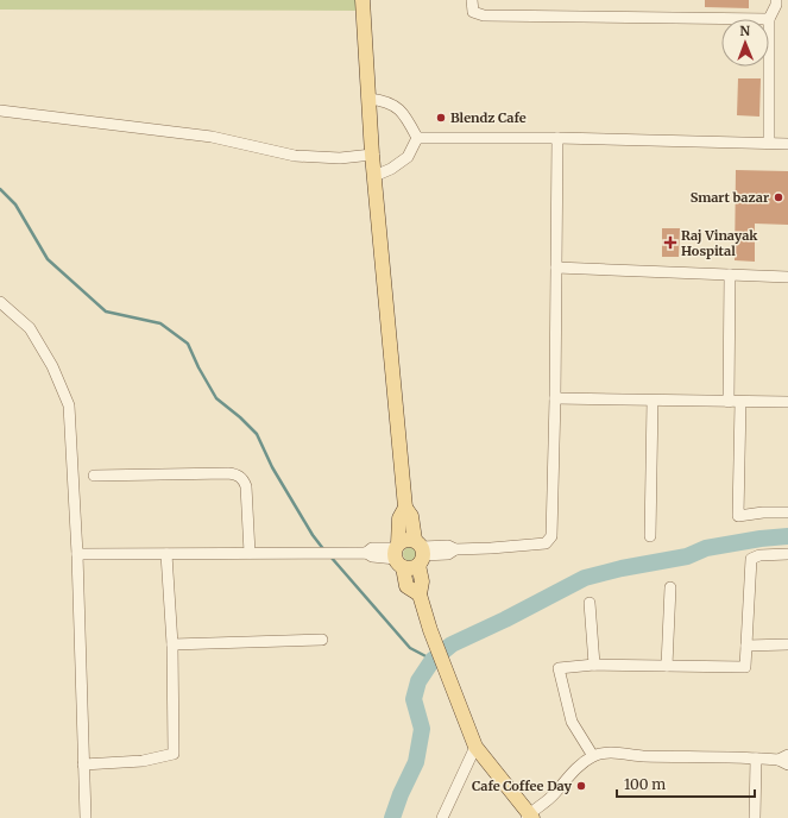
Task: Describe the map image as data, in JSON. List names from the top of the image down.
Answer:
{
  "places": {
    "other": ["Blendz Cafe", "Smart bazar", "Cafe Coffee Day"],
    "health": ["Raj Vinayak Hospital"]
  },
  "scale_bar": "100 m",
  "north": "top"
}
